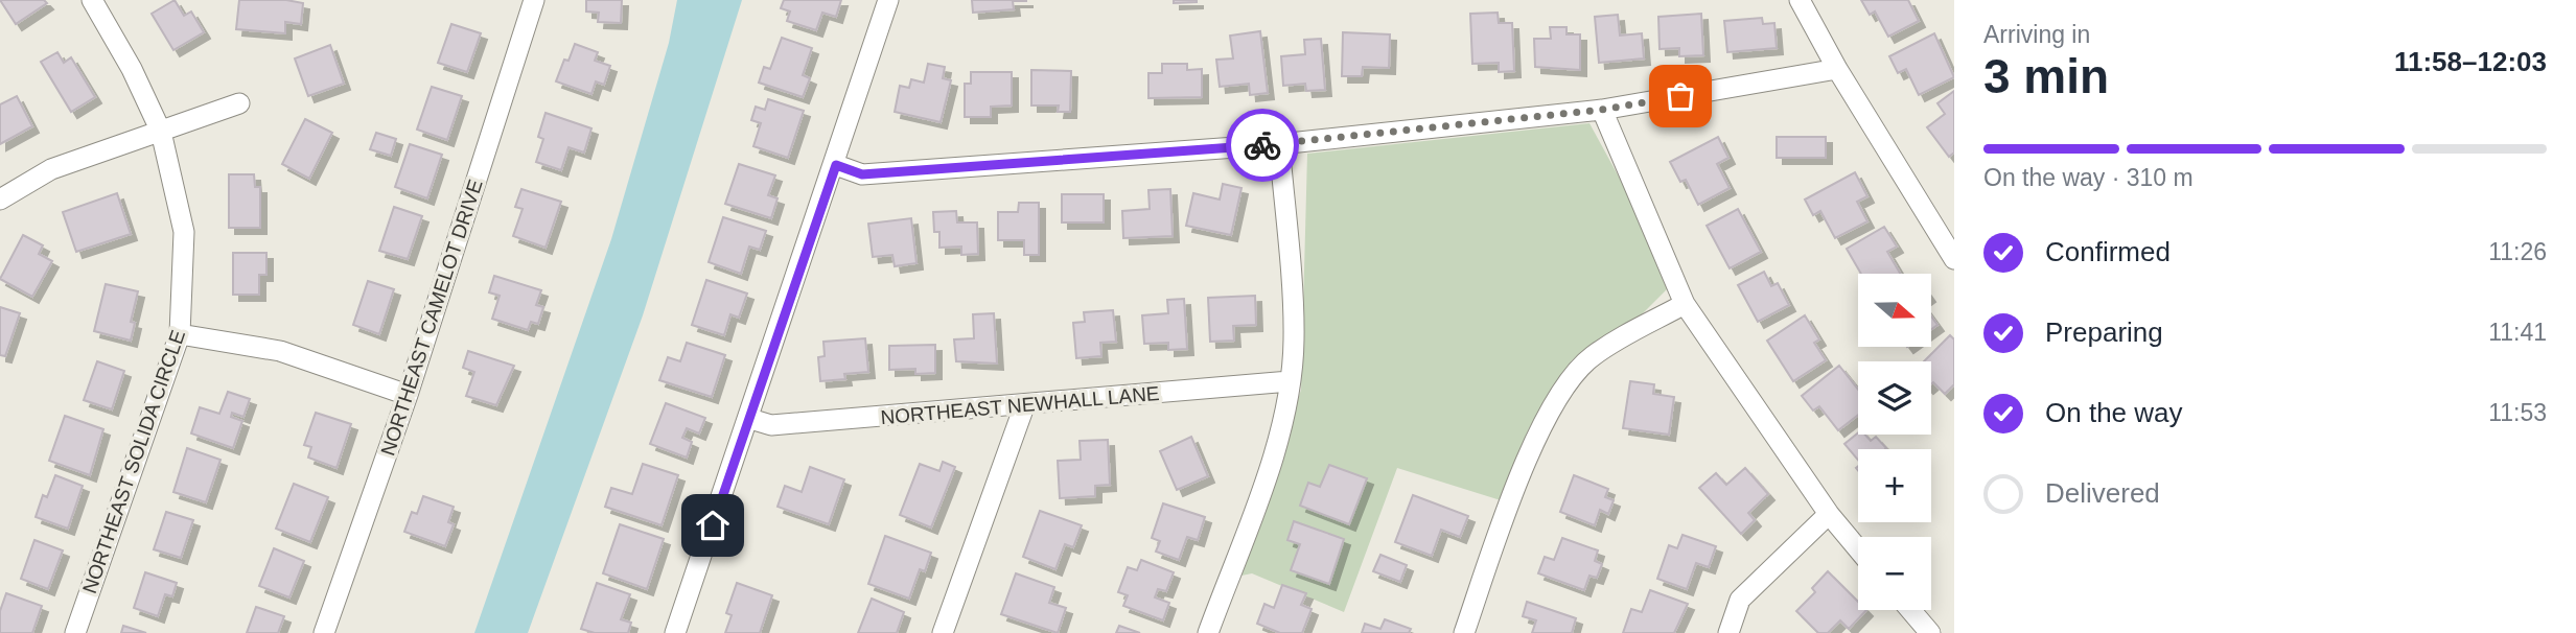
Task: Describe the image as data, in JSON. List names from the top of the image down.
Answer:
{
  "streets": {
    "street": ["NORTHEAST CAMELOT DRIVE", "NORTHEAST NEWHALL LANE", "NORTHEAST SOLIDA CIRCLE"]
  },
  "north": "right",
  "page": {
    "heading": ["3 min", "Arriving in", "11:58–12:03"],
    "bar": "On the way · 310 m",
    "list": [
      ["Confirmed", "11:26"],
      ["Preparing", "11:41"],
      ["On the way", "11:53"],
      "Delivered"
    ],
    "map_buttons": ["+", "−"]
  }
}
